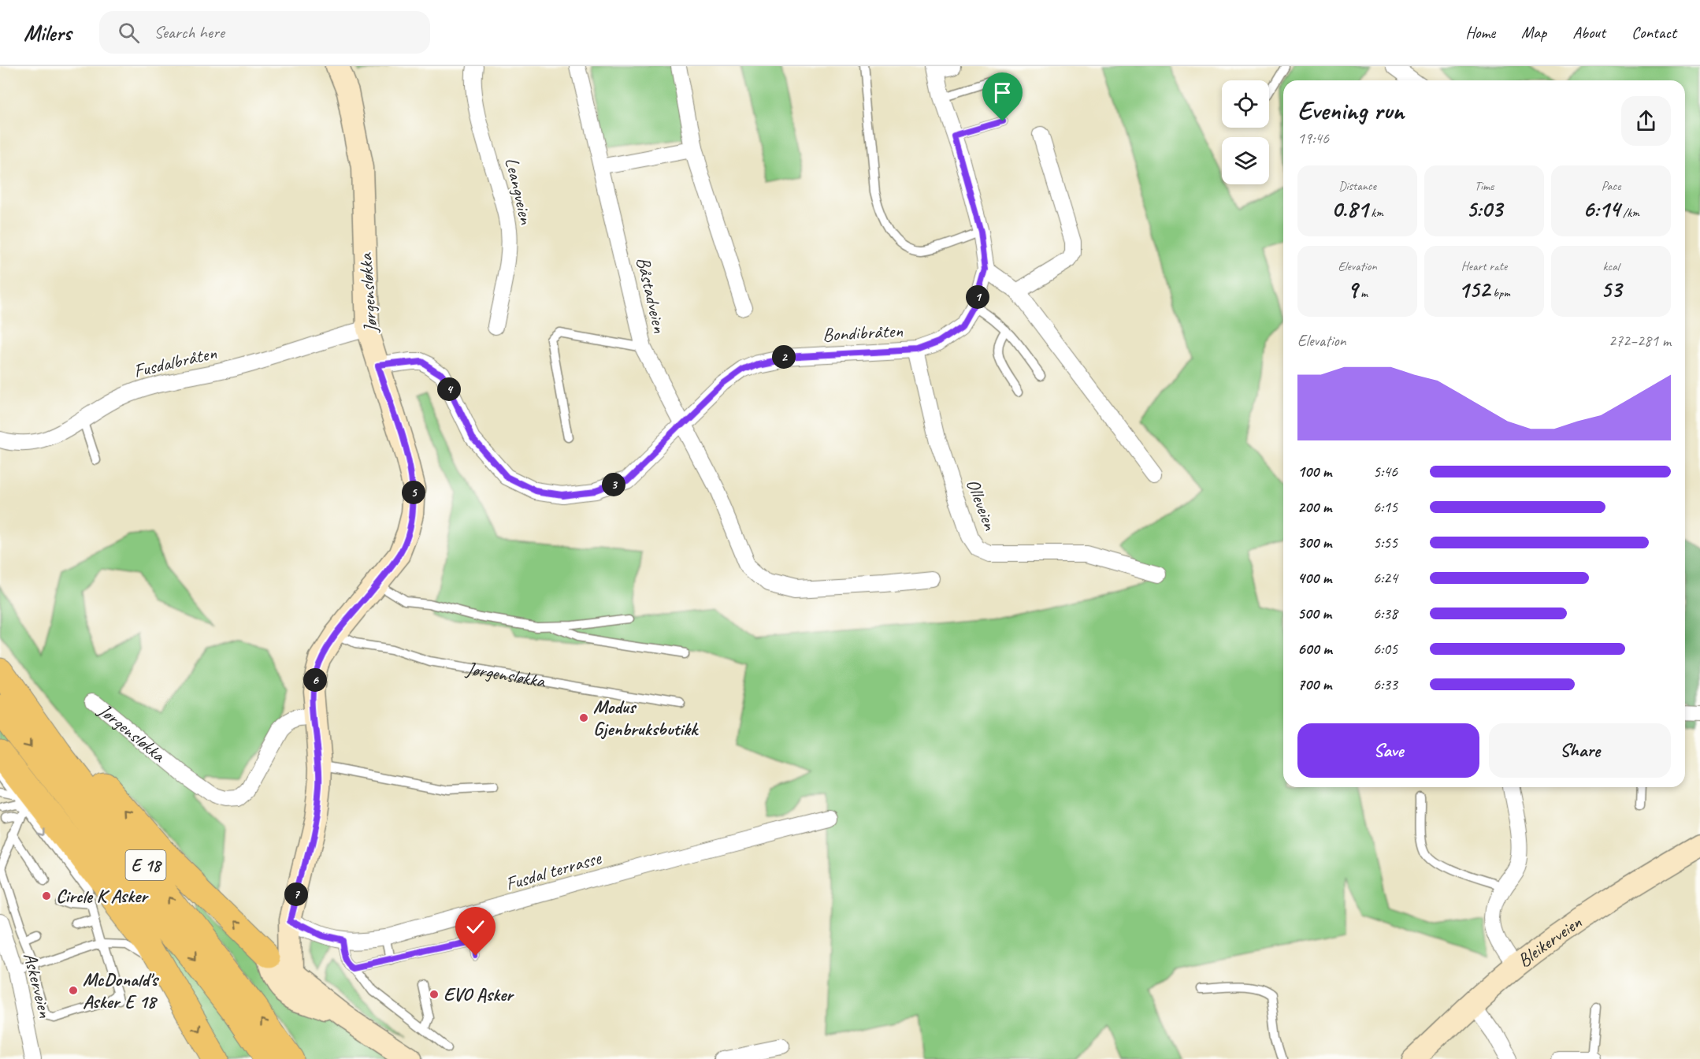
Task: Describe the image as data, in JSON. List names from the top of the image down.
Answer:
{
  "streets": {
    "highway": ["E 18"],
    "street": [
      "Leangveien",
      "Jørgensløkka",
      "Båstadveien",
      "Bondibråten",
      "Fusdalbråten",
      "Olleveien",
      "Fusdal terrasse",
      "Bleikerveien",
      "Askerveien"
    ]
  },
  "crossings": [
    ["Jørgensløkka", "Bondibråten"],
    ["Jørgensløkka", "Fusdalbråten"],
    ["Jørgensløkka", "E 18"],
    ["Jørgensløkka", "Fusdal terrasse"],
    ["Båstadveien", "Bondibråten"],
    ["Bondibråten", "Olleveien"]
  ],
  "places": [
    "Modus Gjenbruksbutikk",
    "Circle K Asker",
    "McDonald's Asker E 18",
    "EVO Asker"
  ],
  "page": {
    "header": "Milers",
    "search": "Search here",
    "nav": [
      "Home",
      "Map",
      "About",
      "Contact"
    ],
    "heading": ["Evening run", "19:46"],
    "stats": [
      ["Distance", "0.81 km"],
      ["Time", "5:03"],
      ["Pace", "6:14 /km"],
      ["Elevation", "9 m"],
      ["Heart rate", "152 bpm"],
      ["kcal", "53"]
    ],
    "pins": [
      "1",
      "2",
      "4",
      "3",
      "5",
      "6",
      "7"
    ],
    "chart": ["Elevation", "272–281 m"],
    "list": [
      {
        "name": "100 m",
        "note": "5:46"
      },
      {
        "name": "200 m",
        "note": "6:15"
      },
      {
        "name": "300 m",
        "note": "5:55"
      },
      {
        "name": "400 m",
        "note": "6:24"
      },
      {
        "name": "500 m",
        "note": "6:38"
      },
      {
        "name": "600 m",
        "note": "6:05"
      },
      {
        "name": "700 m",
        "note": "6:33"
      }
    ],
    "buttons": ["Save", "Share"]
  }
}
